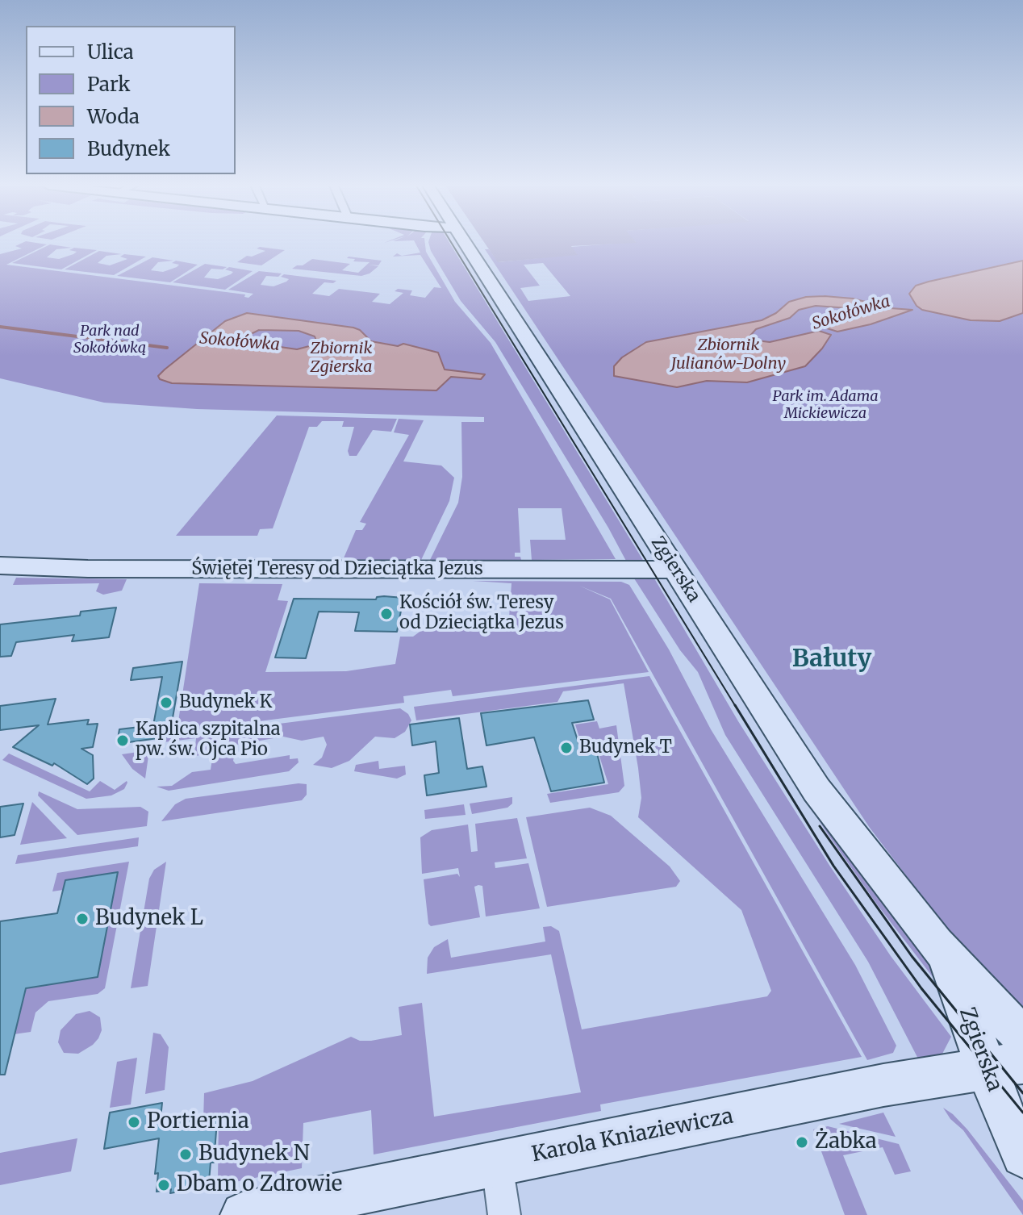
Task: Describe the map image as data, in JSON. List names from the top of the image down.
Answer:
{
  "streets": {
    "street": ["Świętej Teresy od Dzieciątka Jezus", "Zgierska", "Karola Kniaziewicza"]
  },
  "crossings": [
    ["Świętej Teresy od Dzieciątka Jezus", "Zgierska"],
    ["Zgierska", "Karola Kniaziewicza"]
  ],
  "districts": ["Bałuty"],
  "water": ["Sokołówka", "Zbiornik Julianów-Dolny", "Zbiornik Zgierska"],
  "parks": ["Park nad Sokołówką", "Park im. Adama Mickiewicza"],
  "places": [
    "Kościół św. Teresy od Dzieciątka Jezus",
    "Budynek K",
    "Kaplica szpitalna pw. św. Ojca Pio",
    "Budynek T",
    "Budynek L",
    "Portiernia",
    "Żabka",
    "Budynek N",
    "Dbam o Zdrowie"
  ],
  "legend": [
    "Ulica",
    "Park",
    "Woda",
    "Budynek"
  ]
}
